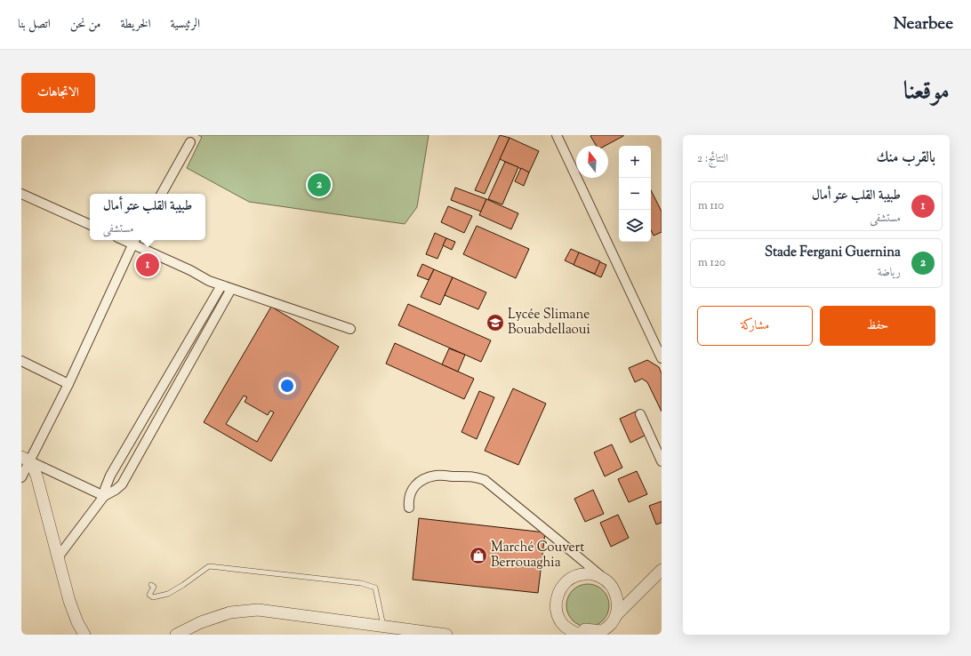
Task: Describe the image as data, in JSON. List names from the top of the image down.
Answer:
{
  "places": {
    "school or university": ["Lycée Slimane Bouabdellaoui"],
    "shop": ["Marché Couvert Berrouaghia"]
  },
  "north": "top",
  "page": {
    "header": "Nearbee",
    "nav": [
      "الرئيسية",
      "الخريطة",
      "من نحن",
      "اتصل بنا"
    ],
    "title": "موقعنا",
    "buttons": [
      "الاتجاهات",
      ["حفظ", "مشاركة"]
    ],
    "heading": ["بالقرب منك", "النتائج: 2"],
    "map_buttons": ["+", "−"],
    "pins": ["2", "1"],
    "list": [
      {
        "mark": "1",
        "name": "طبيبة القلب عتو أمال",
        "note": "مستشفى",
        "value": "110 m"
      },
      {
        "mark": "2",
        "name": "Stade Fergani Guernina",
        "note": "رياضة",
        "value": "120 m"
      }
    ],
    "popup": ["طبيبة القلب عتو أمال", "مستشفى"]
  }
}
